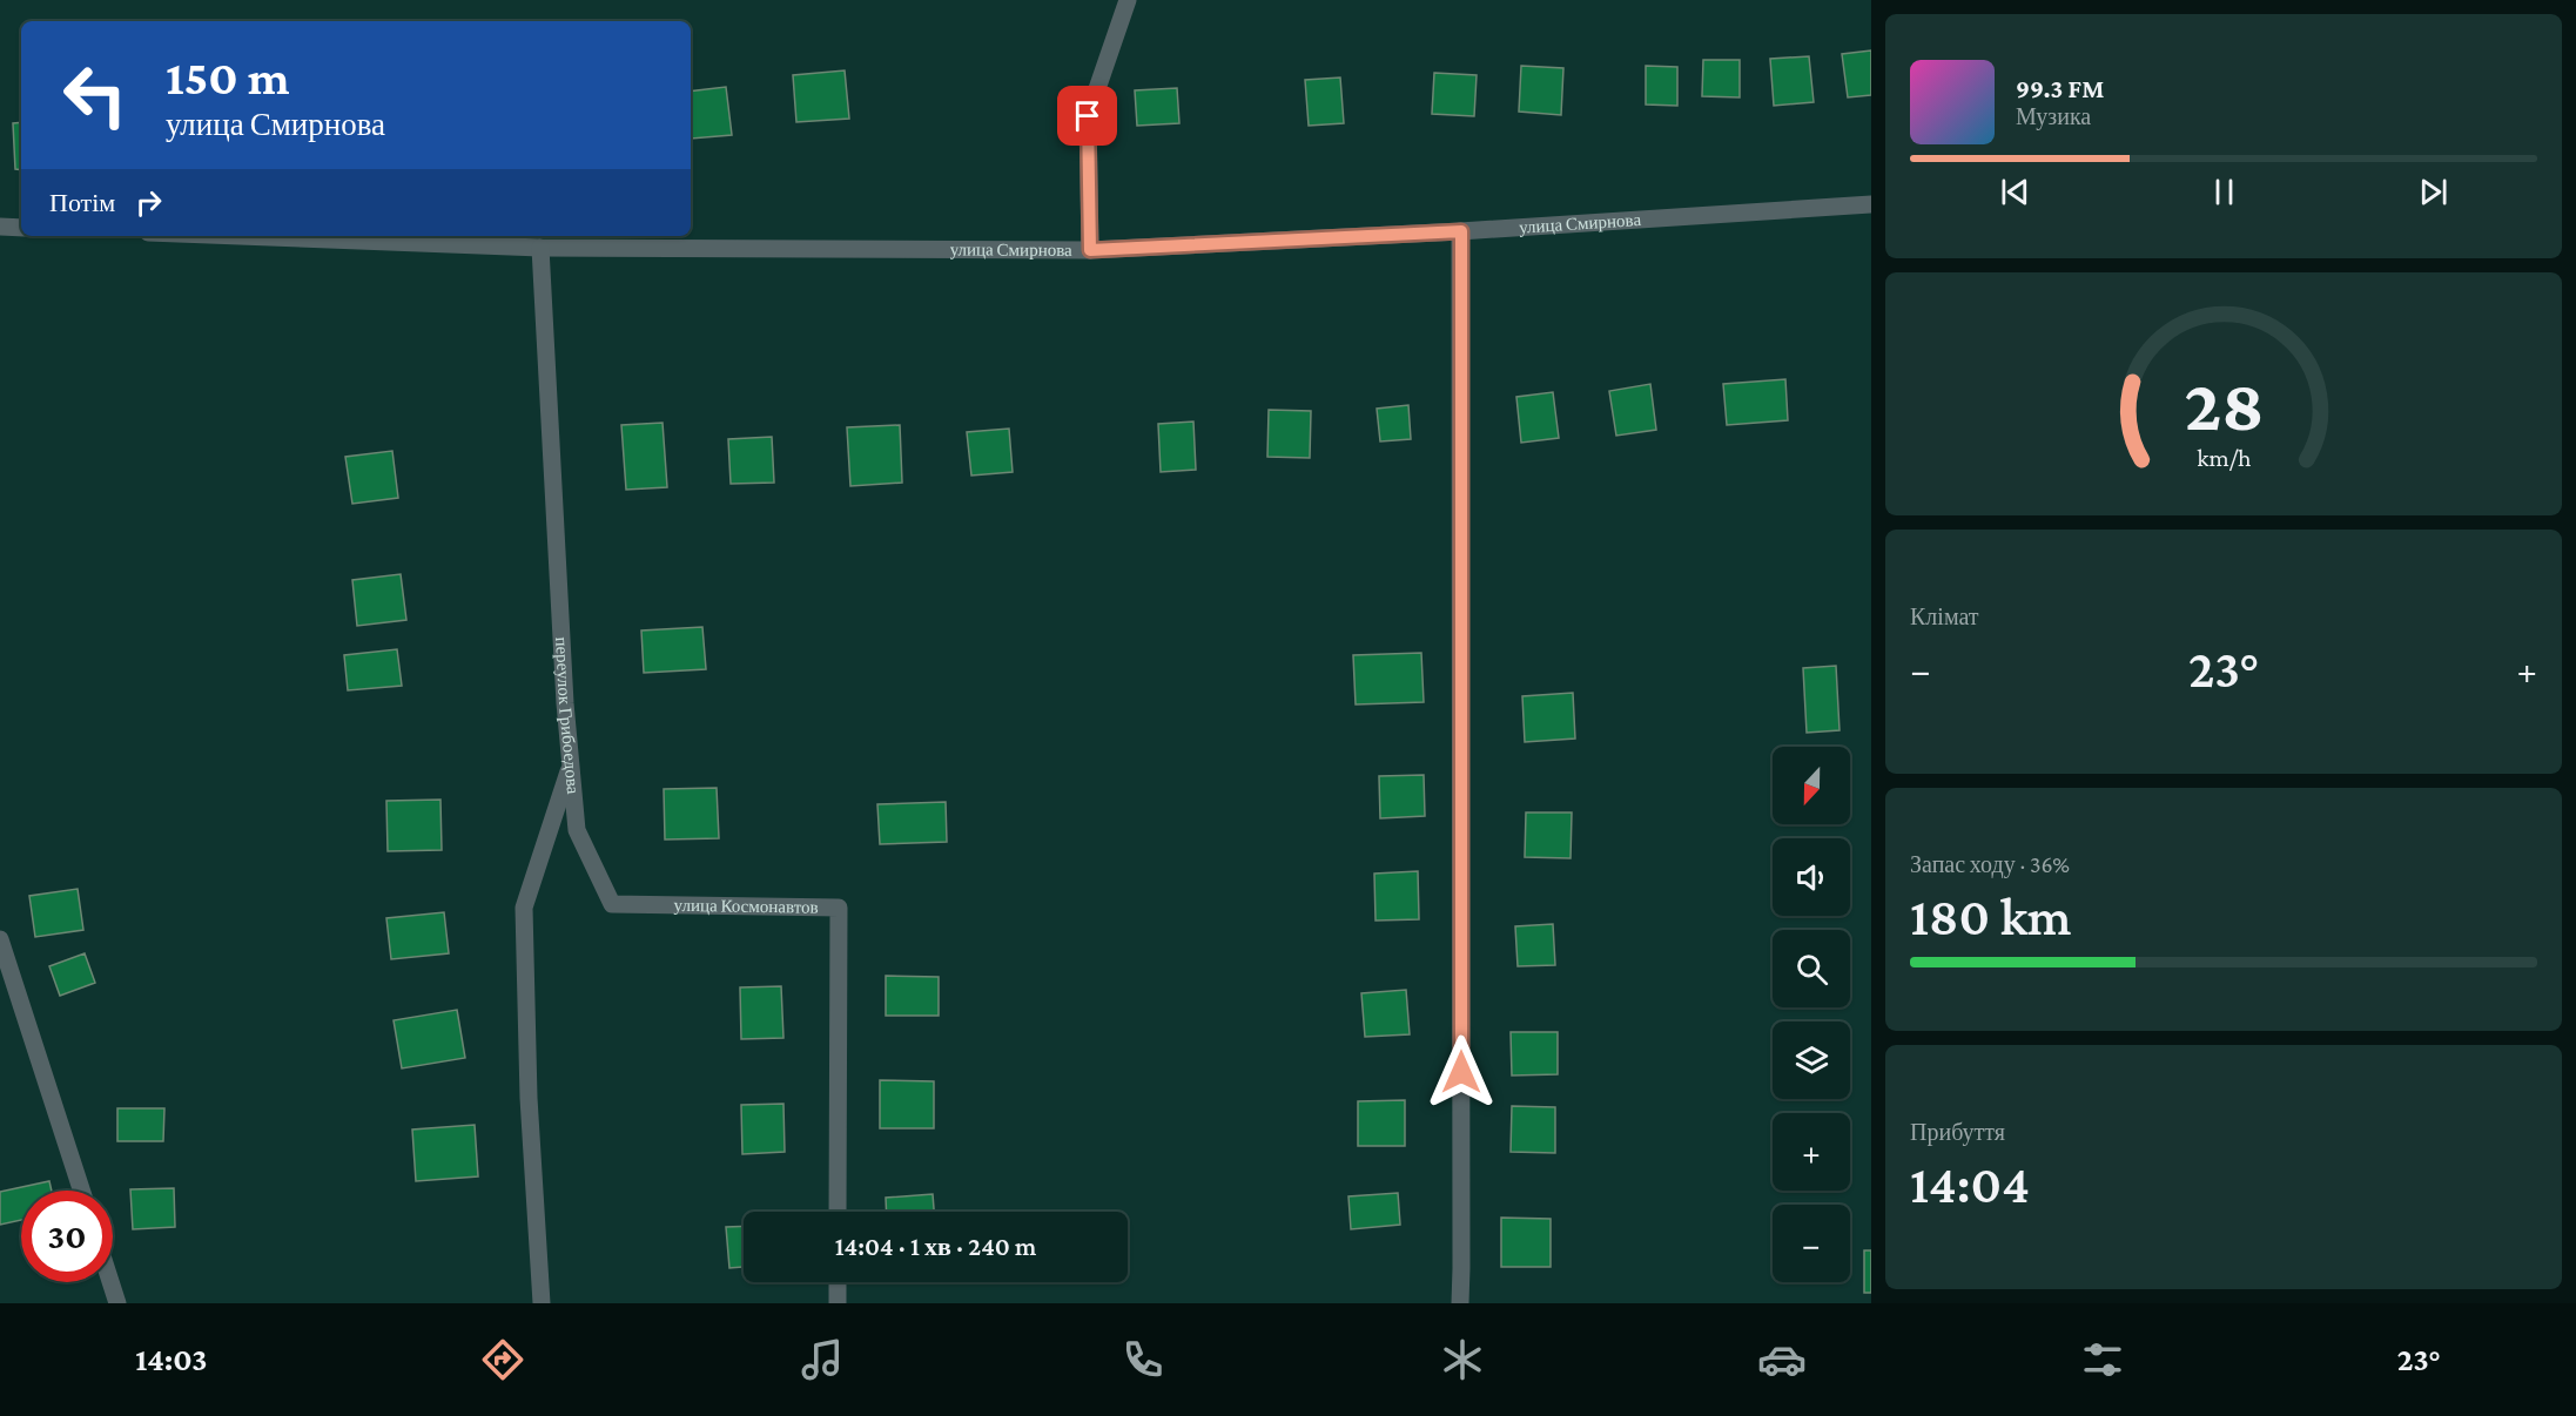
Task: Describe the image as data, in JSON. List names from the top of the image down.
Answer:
{
  "streets": {
    "street": ["улица Смирнова", "переулок Грибоедова", "улица Космонавтов"]
  },
  "crossings": [
    ["улица Смирнова", "переулок Грибоедова"],
    ["переулок Грибоедова", "улица Космонавтов"]
  ],
  "north": "bottom",
  "page": {
    "turn": ["150 m", "улица Смирнова"],
    "song": ["99.3 FM", "Музика"],
    "then": "Потім",
    "tile": [
      "Клімат",
      ["Запас ходу · 36%", "180 km"],
      ["Прибуття", "14:04"]
    ],
    "heat": ["−", "23°", "+"],
    "map_buttons": ["+", "−"],
    "limit": "30",
    "trip": "14:04 · 1 хв · 240 m",
    "tabs": ["14:03", "23°"],
    "gauge": ["28", "km/h"]
  }
}
